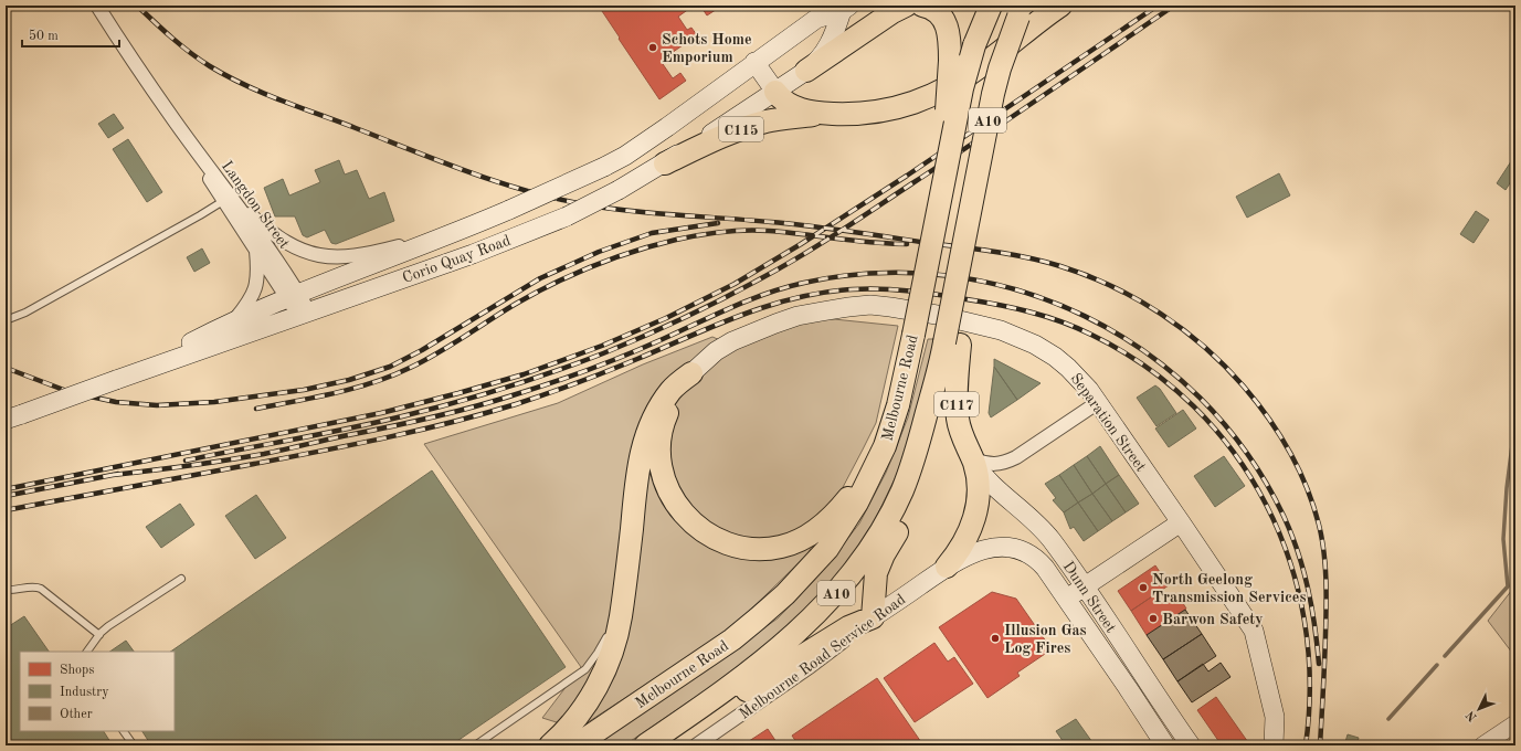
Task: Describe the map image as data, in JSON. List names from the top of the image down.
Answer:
{
  "streets": {
    "highway": [
      "A10",
      "C115",
      "Melbourne Road",
      "C117"
    ],
    "main road": [
      "Corio Quay Road",
      "Separation Street",
      "Dunn Street",
      "Melbourne Road Service Road"
    ],
    "street": ["Langdon Street"]
  },
  "crossings": [
    ["A10", "C117"],
    ["C115", "Corio Quay Road"],
    ["Langdon Street", "Corio Quay Road"],
    ["Melbourne Road", "C117"],
    ["C117", "Dunn Street"],
    ["Dunn Street", "Melbourne Road Service Road"]
  ],
  "places": [
    "Schots Home Emporium",
    "North Geelong Transmission Services",
    "Barwon Safety",
    "Illusion Gas Log Fires"
  ],
  "legend": ["Shops", "Industry", "Other"],
  "scale_bar": "50 m",
  "north": "bottom left"
}
